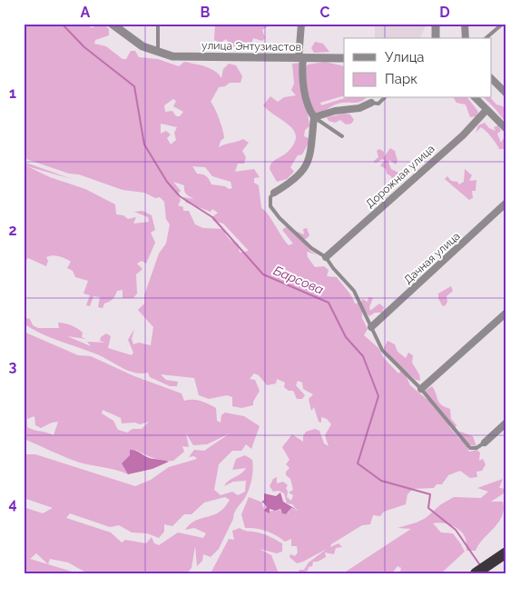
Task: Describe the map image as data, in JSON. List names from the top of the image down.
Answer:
{
  "streets": {
    "street": ["улица Энтузиастов", "Дорожная улица", "Дачная улица"]
  },
  "water": ["Барсова"],
  "legend": ["Улица", "Парк"],
  "grid": {
    "columns": [
      "A",
      "B",
      "C",
      "D"
    ],
    "rows": [
      "1",
      "2",
      "3",
      "4"
    ]
  }
}
